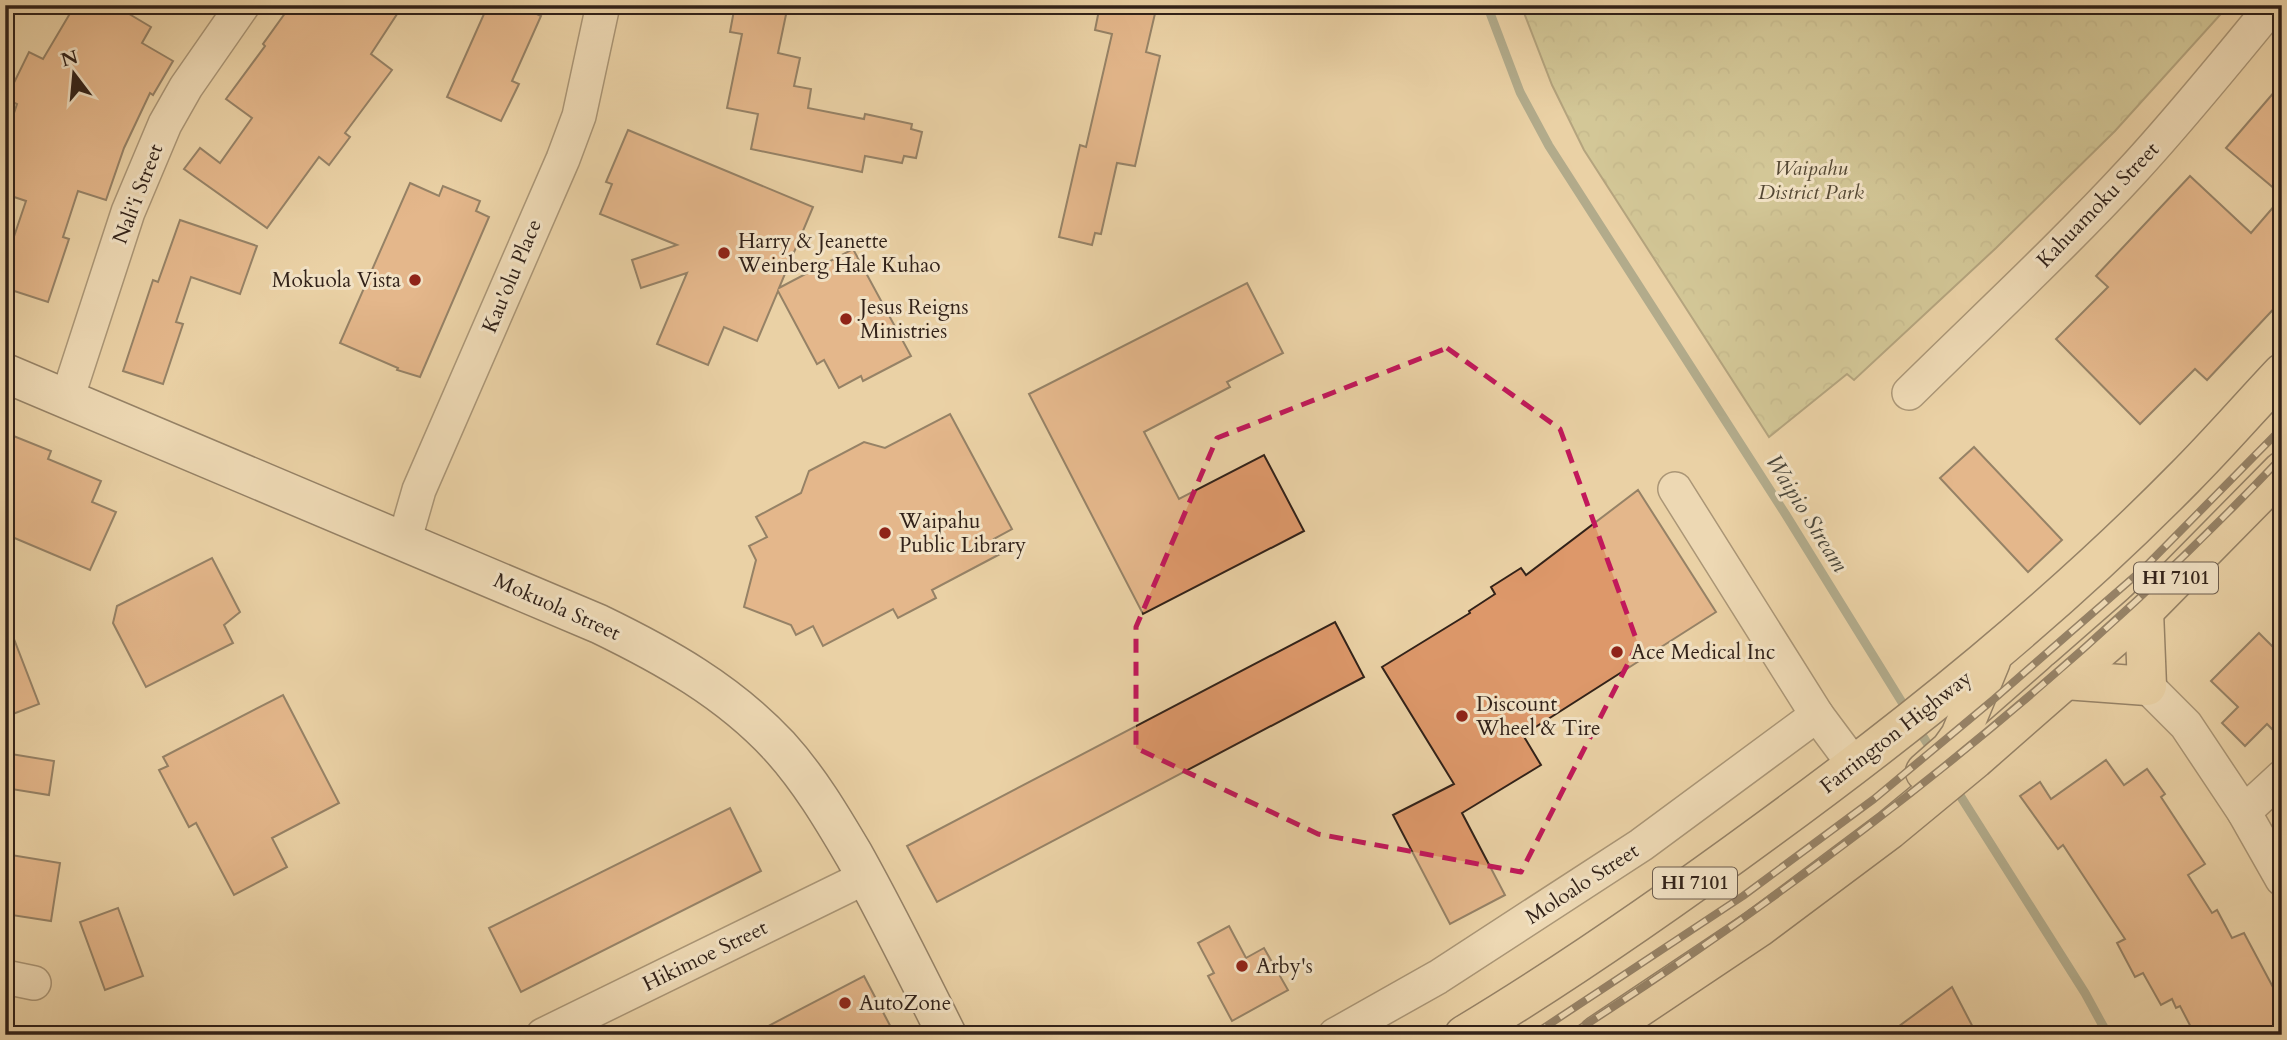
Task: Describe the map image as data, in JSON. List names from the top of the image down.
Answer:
{
  "streets": {
    "main road": ["HI 7101", "Farrington Highway"],
    "street": [
      "Nali'i Street",
      "Kahuamoku Street",
      "Kau'olu Place",
      "Mokuola Street",
      "Moloalo Street",
      "Hikimoe Street"
    ]
  },
  "crossings": [
    ["Nali'i Street", "Mokuola Street"],
    ["Kau'olu Place", "Mokuola Street"],
    ["Mokuola Street", "Hikimoe Street"]
  ],
  "water": ["Waipio Stream"],
  "parks": ["Waipahu District Park"],
  "places": [
    "Harry & Jeanette Weinberg Hale Kuhao",
    "Mokuola Vista",
    "Jesus Reigns Ministries",
    "Waipahu Public Library",
    "Ace Medical Inc",
    "Discount Wheel & Tire",
    "Arby's",
    "AutoZone"
  ],
  "north": "top"
}
